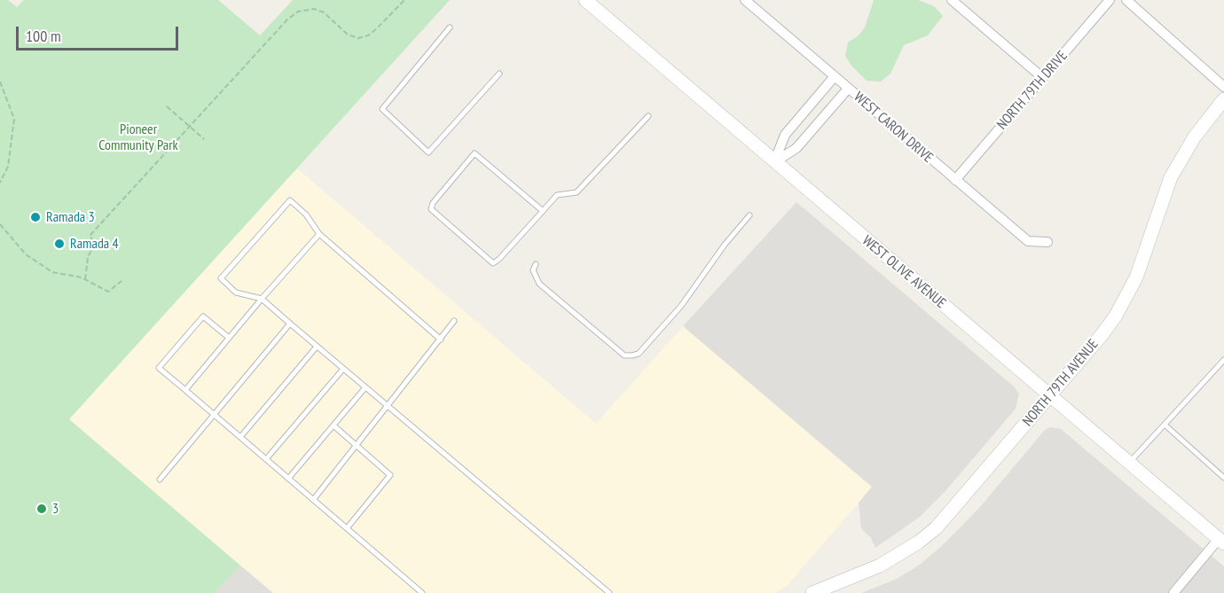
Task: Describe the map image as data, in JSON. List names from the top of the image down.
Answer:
{
  "streets": {
    "main road": ["WEST OLIVE AVENUE", "NORTH 79TH AVENUE"],
    "street": ["NORTH 79TH DRIVE", "WEST CARON DRIVE"]
  },
  "crossings": [
    ["NORTH 79TH DRIVE", "WEST CARON DRIVE"],
    ["WEST OLIVE AVENUE", "NORTH 79TH AVENUE"]
  ],
  "parks": ["Pioneer Community Park"],
  "places": ["Ramada 3", "Ramada 4", "3"],
  "scale_bar": "100 m"
}
